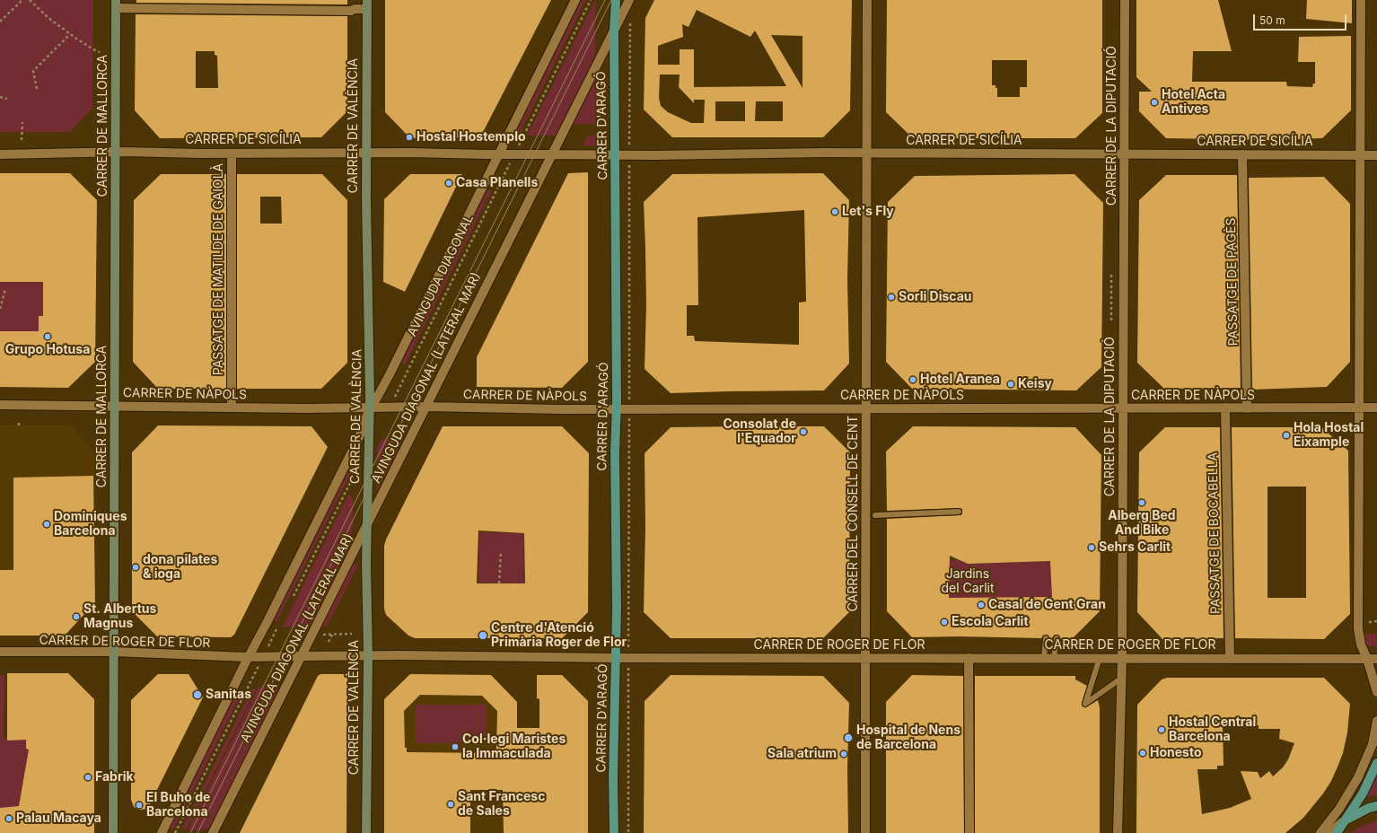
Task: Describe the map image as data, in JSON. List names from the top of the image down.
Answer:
{
  "streets": {
    "main road": ["CARRER DE MALLORCA", "CARRER DE VALÈNCIA", "CARRER D'ARAGÓ"],
    "street": [
      "CARRER DE LA DIPUTACIÓ",
      "CARRER DE SICÍLIA",
      "PASSATGE DE MATILDE DE GAIOLÀ",
      "PASSATGE DE PAGÈS",
      "AVINGUDA DIAGONAL (LATERAL MAR)",
      "CARRER DE NÀPOLS",
      "CARRER DEL CONSELL DE CENT",
      "PASSATGE DE BOCABELLA",
      "CARRER DE ROGER DE FLOR"
    ],
    "path": ["AVINGUDA DIAGONAL"]
  },
  "crossings": [
    ["CARRER DE MALLORCA", "CARRER DE SICÍLIA"],
    ["CARRER DE MALLORCA", "CARRER DE NÀPOLS"],
    ["CARRER DE MALLORCA", "CARRER DE ROGER DE FLOR"],
    ["CARRER DE VALÈNCIA", "CARRER DE SICÍLIA"],
    ["CARRER DE VALÈNCIA", "AVINGUDA DIAGONAL (LATERAL MAR)"],
    ["CARRER DE VALÈNCIA", "CARRER DE NÀPOLS"],
    ["CARRER DE VALÈNCIA", "CARRER DE ROGER DE FLOR"],
    ["CARRER D'ARAGÓ", "CARRER DE SICÍLIA"],
    ["CARRER D'ARAGÓ", "AVINGUDA DIAGONAL (LATERAL MAR)"],
    ["CARRER D'ARAGÓ", "CARRER DE NÀPOLS"],
    ["CARRER D'ARAGÓ", "CARRER DE ROGER DE FLOR"],
    ["CARRER DE LA DIPUTACIÓ", "CARRER DE SICÍLIA"],
    ["CARRER DE LA DIPUTACIÓ", "CARRER DE NÀPOLS"],
    ["CARRER DE LA DIPUTACIÓ", "CARRER DE ROGER DE FLOR"],
    ["CARRER DE SICÍLIA", "PASSATGE DE MATILDE DE GAIOLÀ"],
    ["CARRER DE SICÍLIA", "PASSATGE DE PAGÈS"],
    ["CARRER DE SICÍLIA", "AVINGUDA DIAGONAL (LATERAL MAR)"],
    ["CARRER DE SICÍLIA", "CARRER DEL CONSELL DE CENT"],
    ["PASSATGE DE MATILDE DE GAIOLÀ", "CARRER DE NÀPOLS"],
    ["PASSATGE DE PAGÈS", "CARRER DE NÀPOLS"],
    ["AVINGUDA DIAGONAL (LATERAL MAR)", "CARRER DE NÀPOLS"],
    ["AVINGUDA DIAGONAL (LATERAL MAR)", "CARRER DE ROGER DE FLOR"],
    ["CARRER DE NÀPOLS", "CARRER DEL CONSELL DE CENT"],
    ["CARRER DE NÀPOLS", "PASSATGE DE BOCABELLA"],
    ["CARRER DEL CONSELL DE CENT", "CARRER DE ROGER DE FLOR"],
    ["PASSATGE DE BOCABELLA", "CARRER DE ROGER DE FLOR"]
  ],
  "parks": ["Jardins del Carlit"],
  "places": [
    "Hotel Acta Antives",
    "Hostal Hostemplo",
    "Casa Planells",
    "Let's Fly",
    "Sorli Discau",
    "Grupo Hotusa",
    "Hotel Aranea",
    "Keisy",
    "Consolat de l'Equador",
    "Hola Hostal Eixample",
    "Alberg Bed And Bike",
    "Dominiques Barcelona",
    "Sehrs Carlit",
    "dona pilates & ioga",
    "Casal de Gent Gran",
    "St. Albertus Magnus",
    "Escola Carlit",
    "Centre d'Atenció Primària Roger de Flor",
    "Sanitas",
    "Hostal Central Barcelona",
    "Hospital de Nens de Barcelona",
    "Col·legi Maristes la Immaculada",
    "Honesto",
    "Sala atrium",
    "Fabrik",
    "Sant Francesc de Sales",
    "El Buho de Barcelona",
    "Palau Macaya"
  ],
  "scale_bar": "50 m"
}
